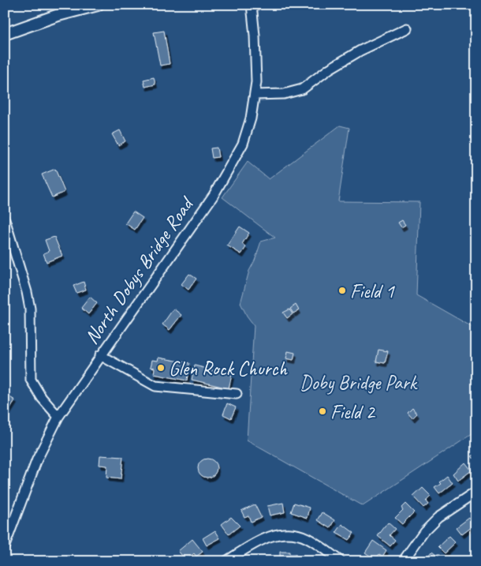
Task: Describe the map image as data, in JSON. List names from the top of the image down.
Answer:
{
  "streets": {
    "street": ["North Dobys Bridge Road"]
  },
  "parks": ["Doby Bridge Park"],
  "places": ["Field 1", "Glen Rock Church", "Field 2"]
}
